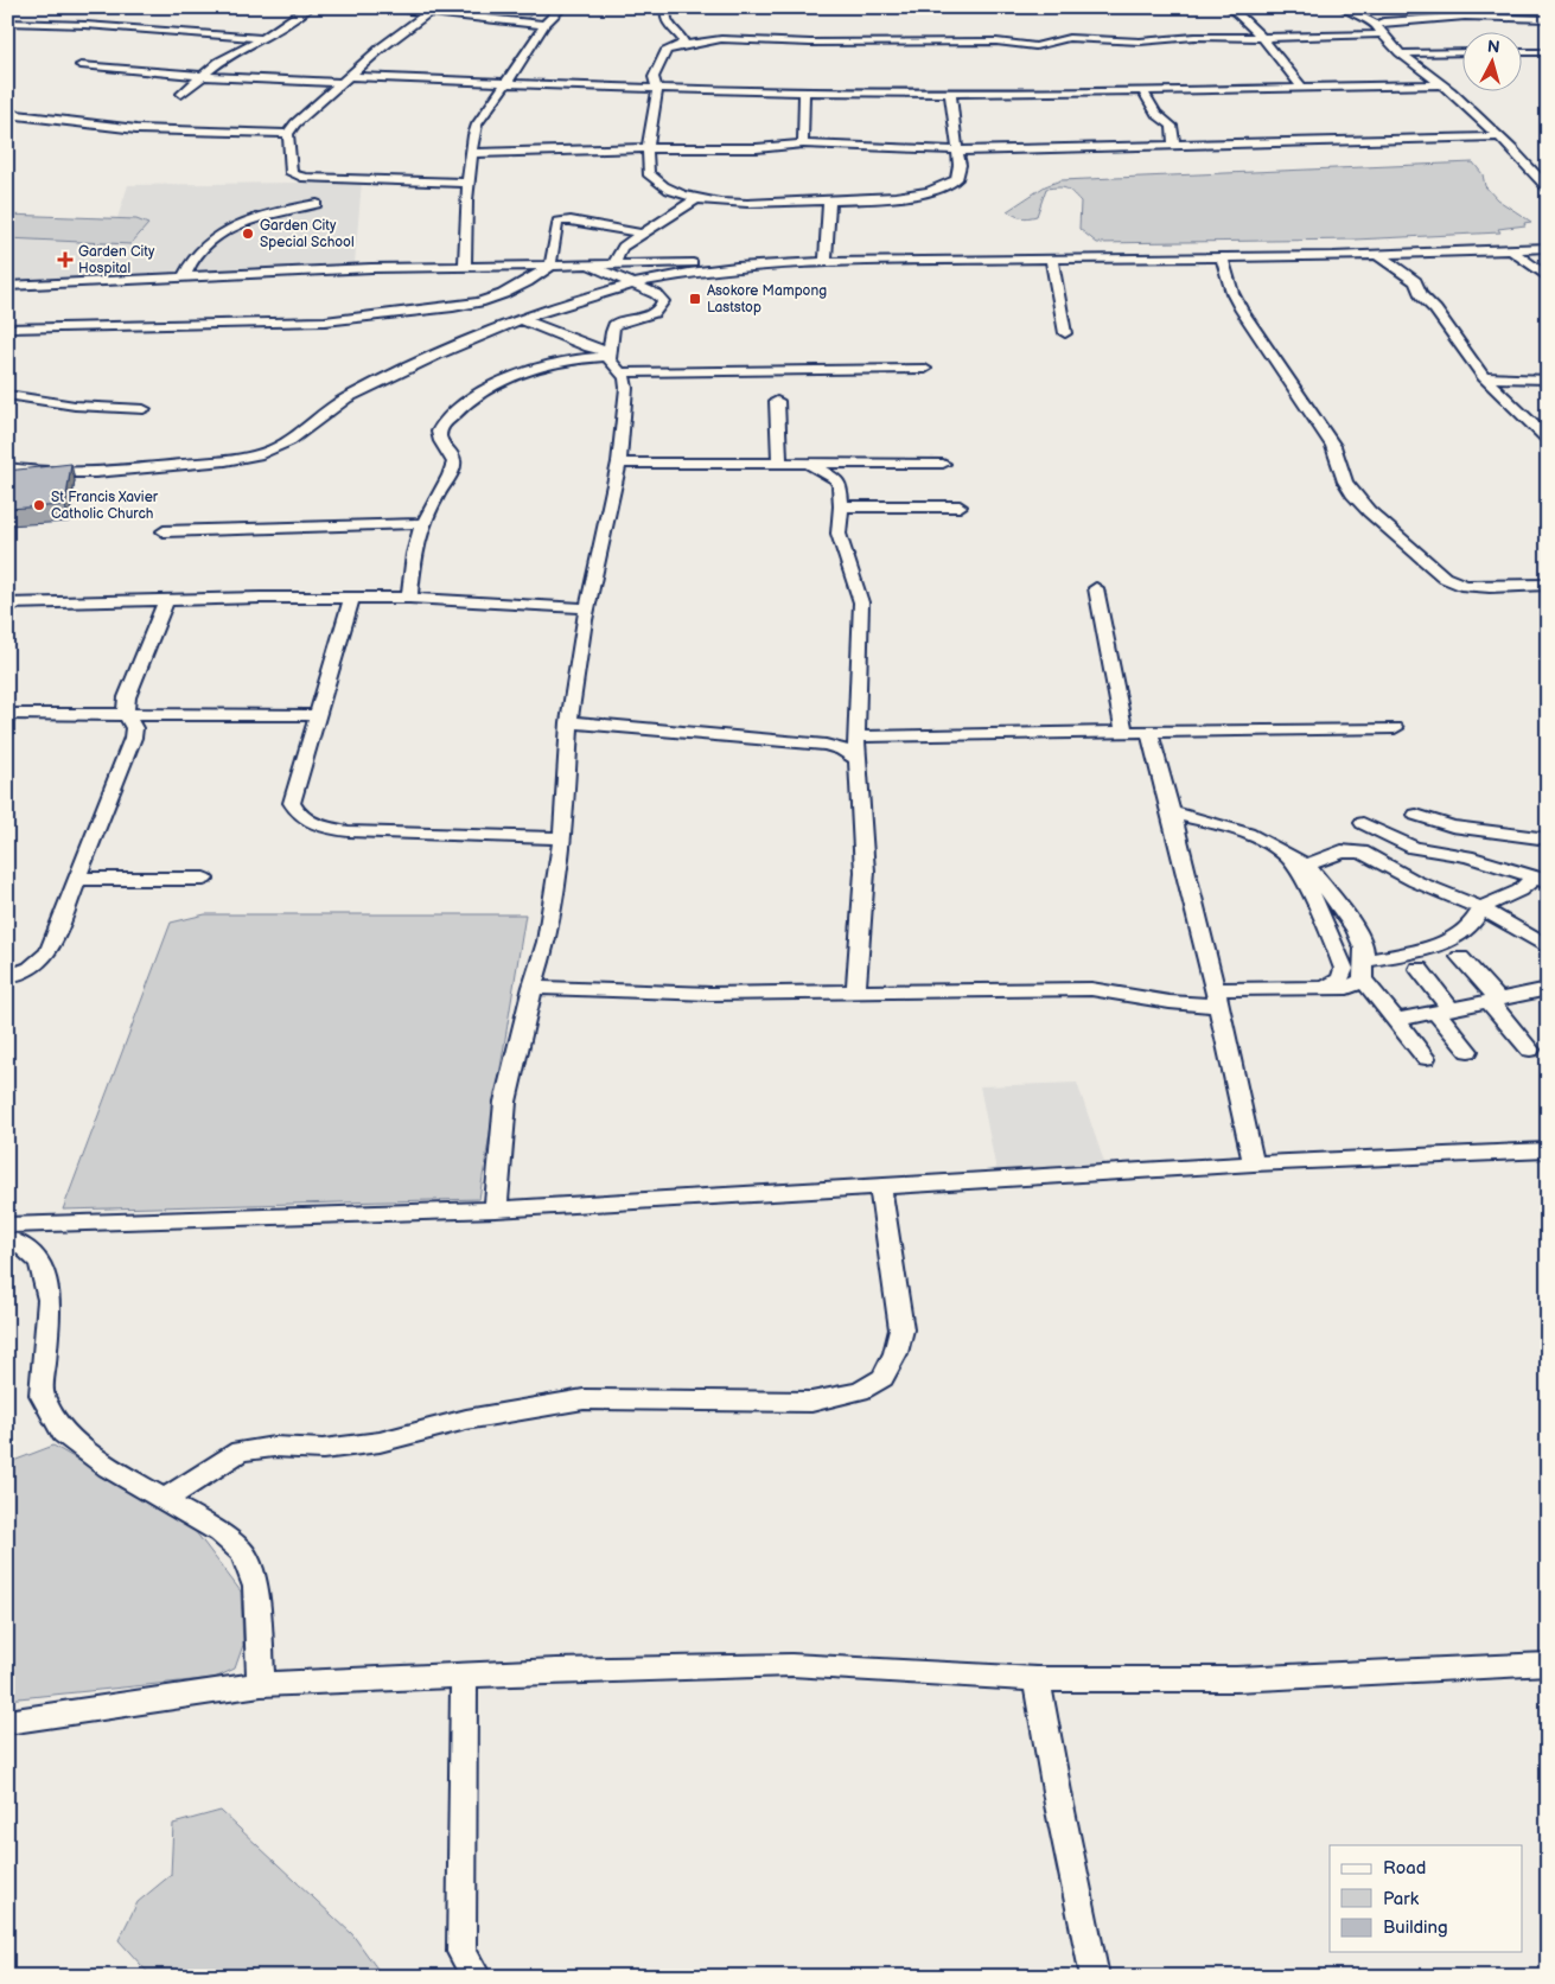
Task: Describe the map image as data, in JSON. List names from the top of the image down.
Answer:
{
  "places": {
    "other": ["Garden City Special School", "St Francis Xavier Catholic Church"],
    "health": ["Garden City Hospital"],
    "transit": ["Asokore Mampong Laststop"]
  },
  "legend": ["Road", "Park", "Building"],
  "north": "top"
}
